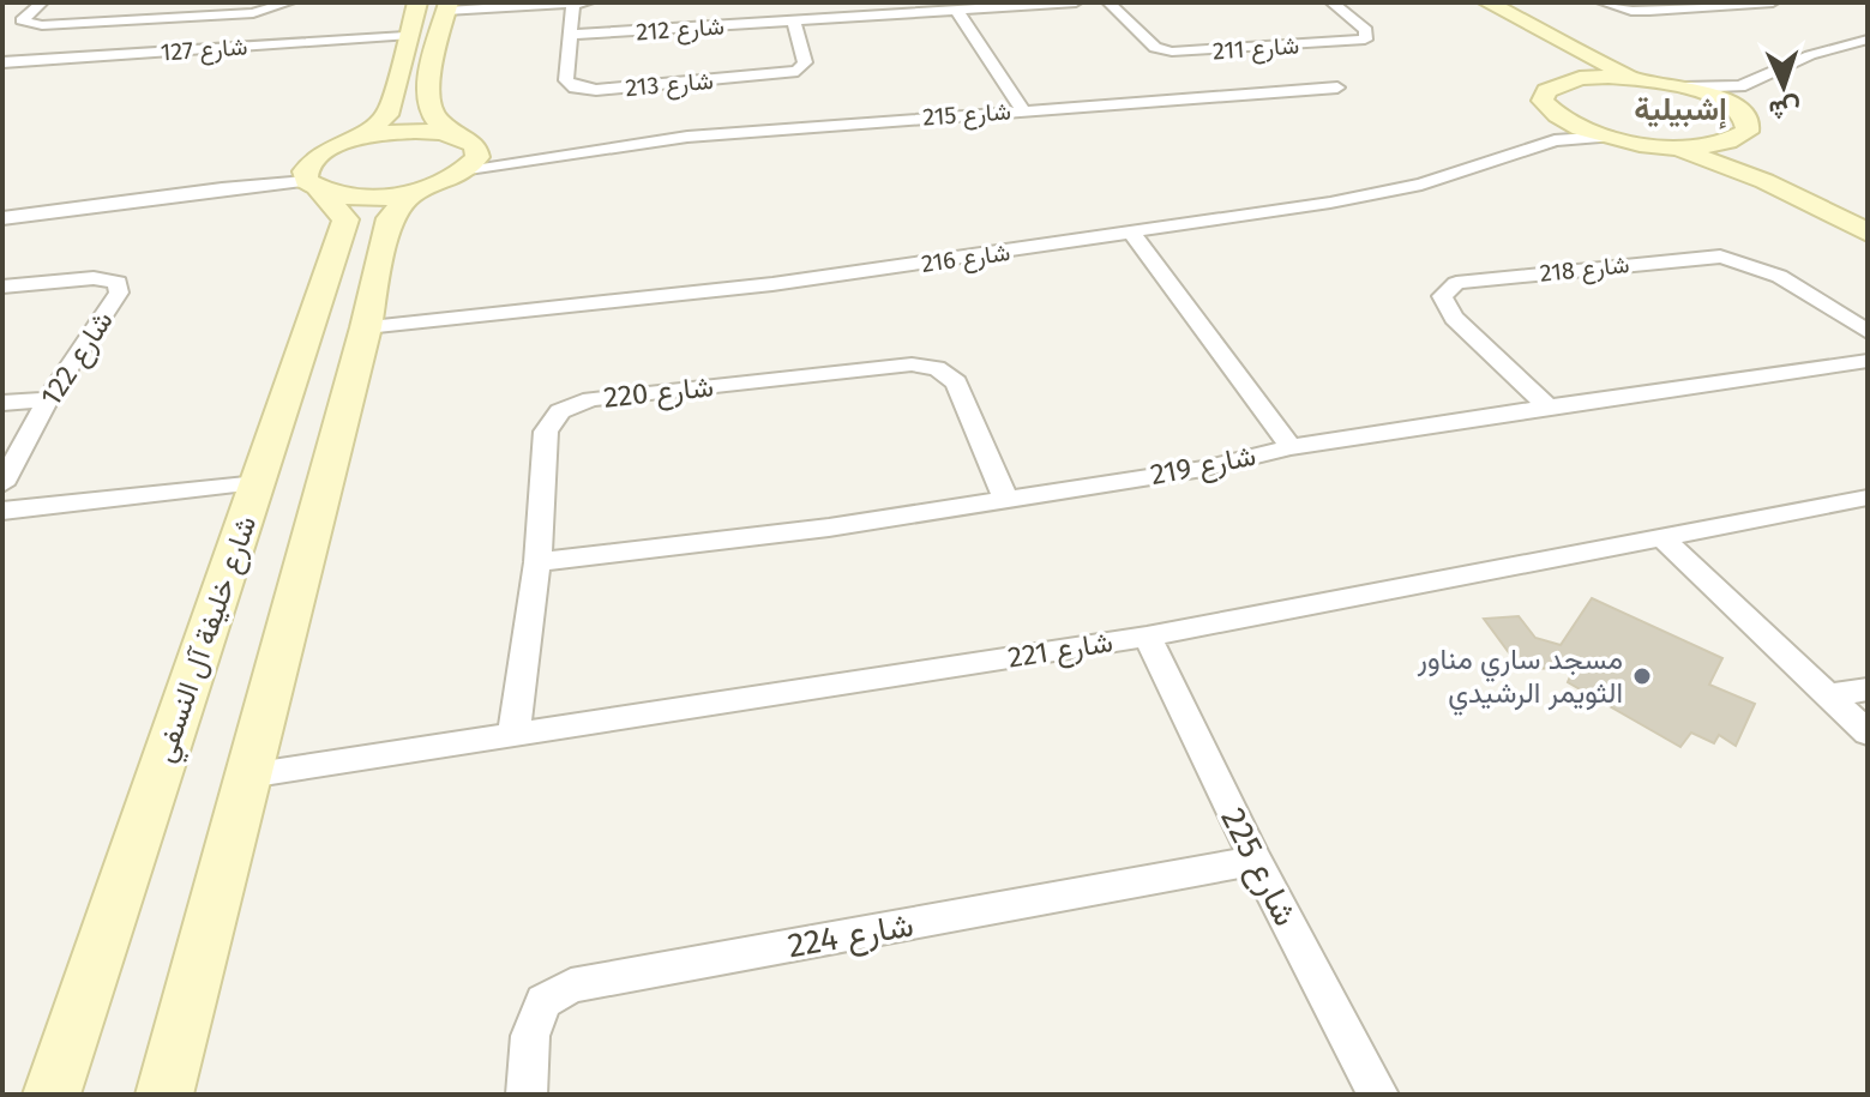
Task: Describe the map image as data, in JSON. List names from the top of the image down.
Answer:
{
  "streets": {
    "street": [
      "شارع 212",
      "شارع 211",
      "شارع 127",
      "شارع 213",
      "شارع 215",
      "شارع 216",
      "شارع 218",
      "شارع 122",
      "شارع 220",
      "شارع 219",
      "شارع خليفة آل النسفي",
      "شارع 221",
      "شارع 225",
      "شارع 224"
    ]
  },
  "crossings": [
    ["شارع 212", "شارع 213"],
    ["شارع 218", "شارع 219"],
    ["شارع 220", "شارع 219"],
    ["شارع 220", "شارع 221"],
    ["شارع 221", "شارع 225"],
    ["شارع 225", "شارع 224"]
  ],
  "districts": ["إشبيلية"],
  "places": ["مسجد ساري مناور الثويمر الرشيدي"],
  "north": "bottom"
}
